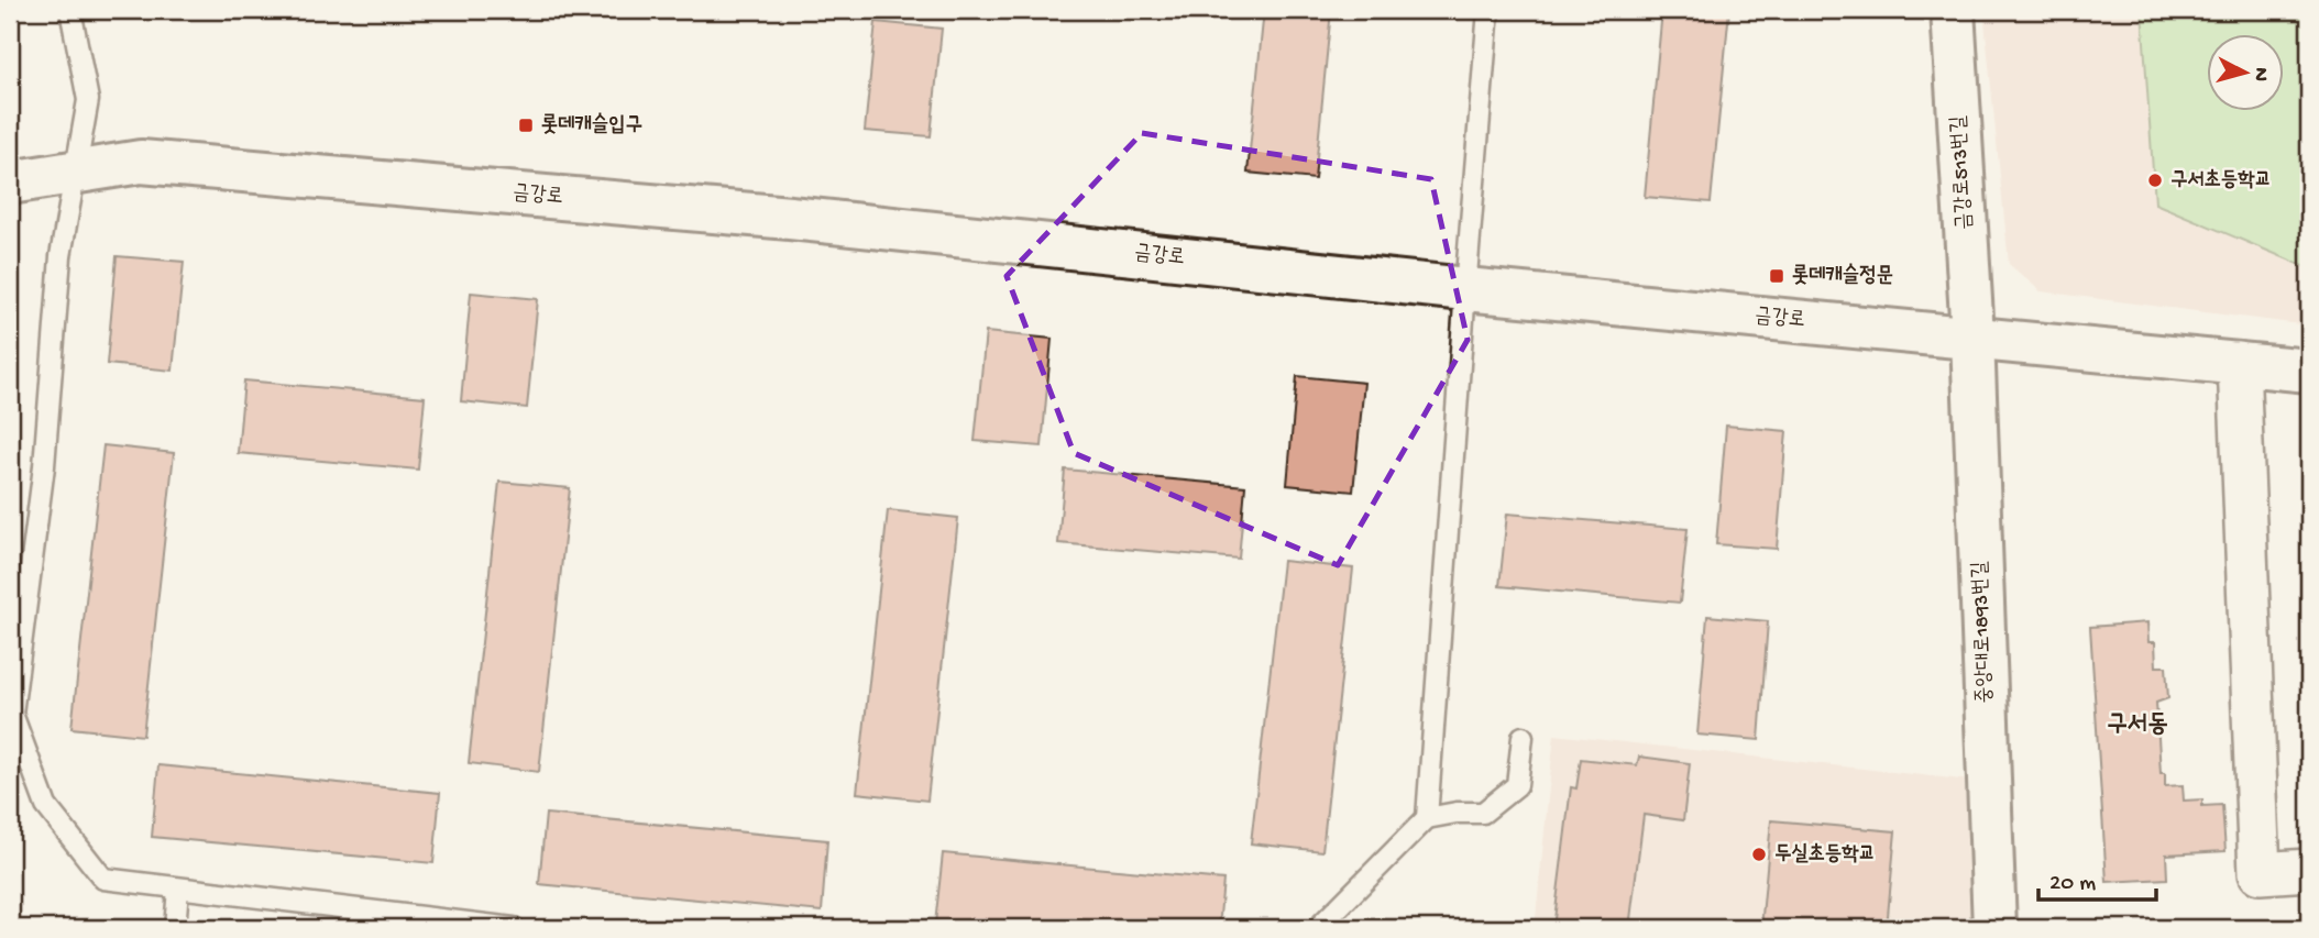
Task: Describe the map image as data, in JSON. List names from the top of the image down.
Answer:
{
  "streets": {
    "street": ["금강로513번길", "금강로", "중앙대로1893번길"]
  },
  "crossings": [
    ["금강로513번길", "금강로"],
    ["금강로513번길", "중앙대로1893번길"],
    ["금강로", "중앙대로1893번길"]
  ],
  "districts": ["구서동"],
  "places": {
    "transit": ["롯데캐슬입구", "롯데캐슬정문"],
    "other": ["구서초등학교", "두실초등학교"]
  },
  "scale_bar": "20 m",
  "north": "right"
}
